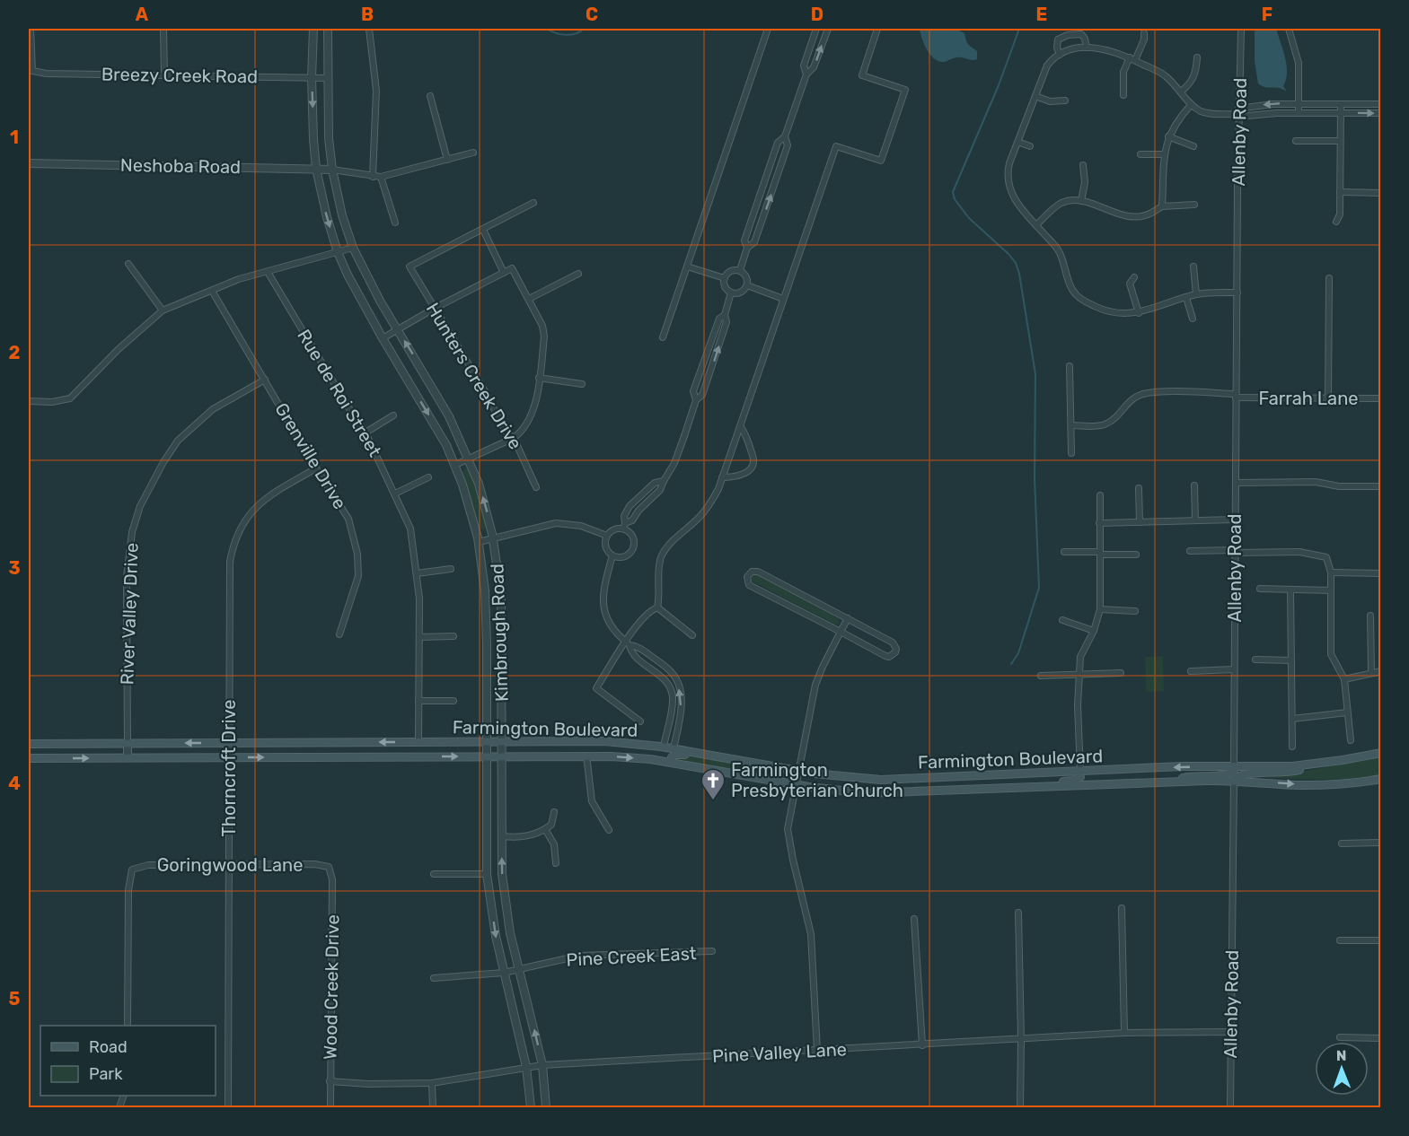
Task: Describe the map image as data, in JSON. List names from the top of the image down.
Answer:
{
  "streets": {
    "main road": ["Farmington Boulevard"],
    "street": [
      "Breezy Creek Road",
      "Allenby Road",
      "Neshoba Road",
      "Hunters Creek Drive",
      "Rue de Roi Street",
      "Farrah Lane",
      "Grenville Drive",
      "River Valley Drive",
      "Kimbrough Road",
      "Thorncroft Drive",
      "Goringwood Lane",
      "Pine Creek East",
      "Wood Creek Drive",
      "Pine Valley Lane"
    ]
  },
  "crossings": [
    ["Breezy Creek Road", "Kimbrough Road"],
    ["Allenby Road", "Farrah Lane"],
    ["Allenby Road", "Farmington Boulevard"],
    ["Allenby Road", "Pine Valley Lane"],
    ["Neshoba Road", "Kimbrough Road"],
    ["Rue de Roi Street", "Farmington Boulevard"],
    ["Grenville Drive", "River Valley Drive"],
    ["Grenville Drive", "Thorncroft Drive"],
    ["River Valley Drive", "Farmington Boulevard"],
    ["Kimbrough Road", "Farmington Boulevard"],
    ["Kimbrough Road", "Pine Creek East"],
    ["Kimbrough Road", "Pine Valley Lane"],
    ["Farmington Boulevard", "Thorncroft Drive"],
    ["Thorncroft Drive", "Goringwood Lane"],
    ["Goringwood Lane", "Wood Creek Drive"],
    ["Wood Creek Drive", "Pine Valley Lane"]
  ],
  "places": {
    "church": ["Farmington Presbyterian Church"]
  },
  "legend": ["Road", "Park"],
  "north": "top",
  "grid": {
    "columns": [
      "A",
      "B",
      "C",
      "D",
      "E",
      "F"
    ],
    "rows": [
      "1",
      "2",
      "3",
      "4",
      "5"
    ]
  }
}
